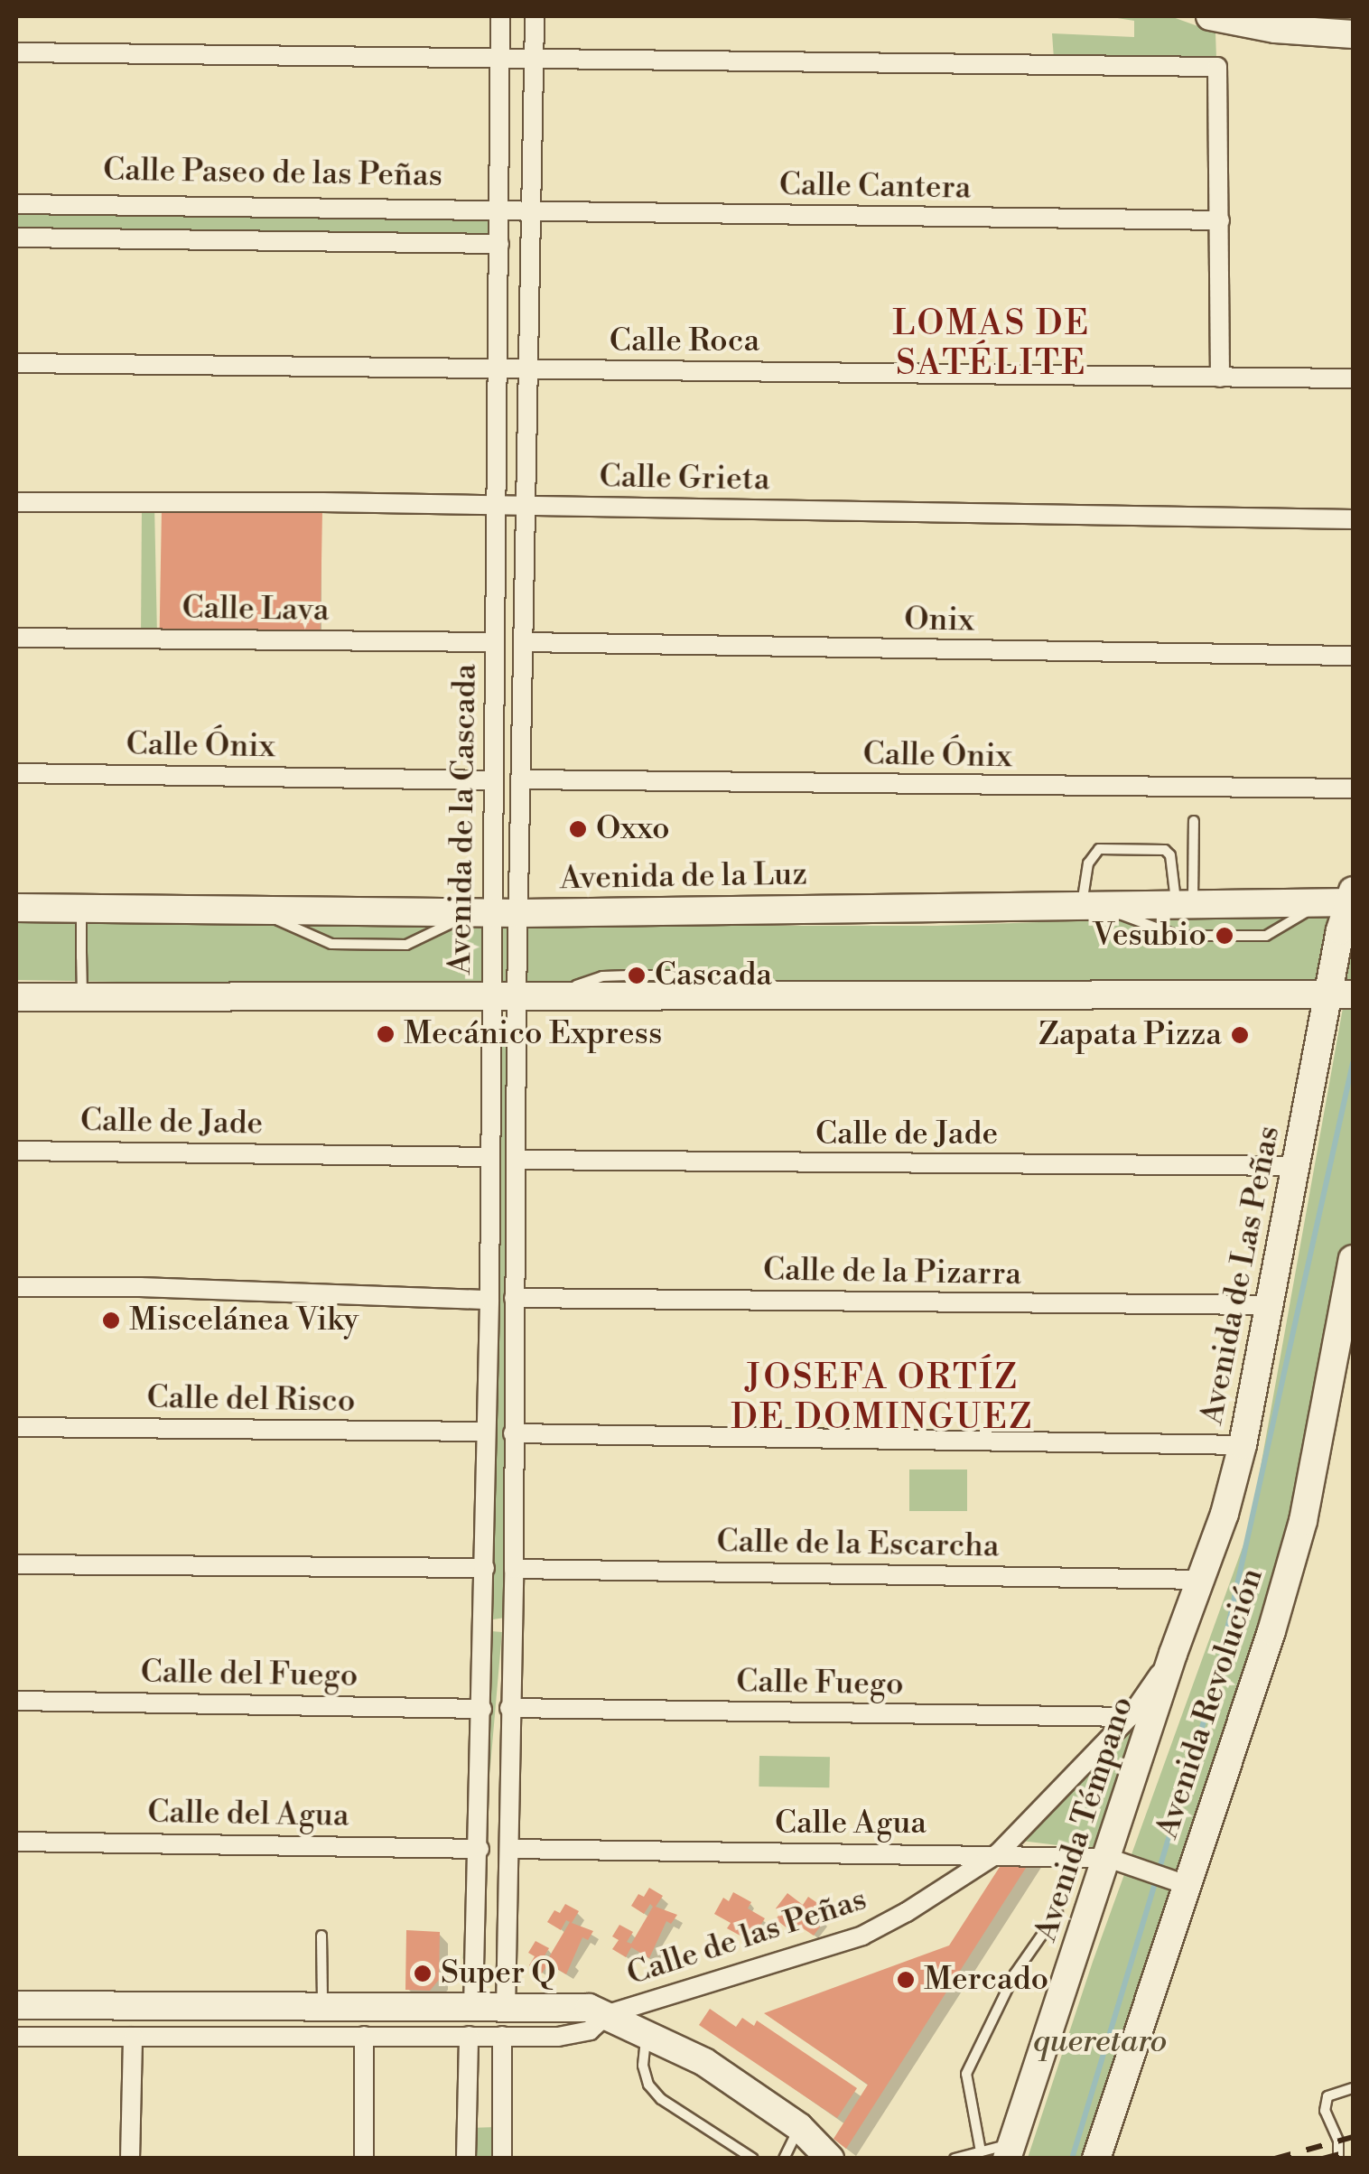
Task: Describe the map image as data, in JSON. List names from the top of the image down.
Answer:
{
  "streets": {
    "main road": [
      "Avenida de la Luz",
      "Avenida de Las Peñas",
      "Avenida Revolución",
      "Avenida Témpano"
    ],
    "street": [
      "Calle Paseo de las Peñas",
      "Calle Cantera",
      "Calle Roca",
      "Calle Grieta",
      "Calle Lava",
      "Onix",
      "Calle Ónix",
      "Avenida de la Cascada",
      "Calle de Jade",
      "Calle de la Pizarra",
      "Calle del Risco",
      "Calle de la Escarcha",
      "Calle del Fuego",
      "Calle Fuego",
      "Calle del Agua",
      "Calle Agua",
      "Calle de las Peñas"
    ]
  },
  "crossings": [
    ["Calle Paseo de las Peñas", "Calle Cantera"],
    ["Calle Paseo de las Peñas", "Avenida de la Cascada"],
    ["Calle Cantera", "Avenida de la Cascada"],
    ["Calle Roca", "Avenida de la Cascada"],
    ["Calle Grieta", "Avenida de la Cascada"],
    ["Calle Lava", "Avenida de la Cascada"],
    ["Onix", "Avenida de la Cascada"],
    ["Calle Ónix", "Avenida de la Cascada"],
    ["Avenida de la Cascada", "Avenida de la Luz"],
    ["Avenida de la Cascada", "Calle de Jade"],
    ["Avenida de la Cascada", "Calle de la Pizarra"],
    ["Avenida de la Cascada", "Calle del Risco"],
    ["Avenida de la Cascada", "Calle de la Escarcha"],
    ["Avenida de la Cascada", "Calle del Fuego"],
    ["Avenida de la Cascada", "Calle Fuego"],
    ["Avenida de la Cascada", "Calle del Agua"],
    ["Avenida de la Cascada", "Calle Agua"],
    ["Avenida de la Luz", "Avenida de Las Peñas"],
    ["Calle de Jade", "Avenida de Las Peñas"],
    ["Calle de la Pizarra", "Avenida de Las Peñas"],
    ["Avenida de Las Peñas", "Calle de la Escarcha"],
    ["Avenida de Las Peñas", "Avenida Témpano"],
    ["Avenida de Las Peñas", "Calle de las Peñas"],
    ["Calle Fuego", "Calle de las Peñas"],
    ["Avenida Revolución", "Calle Agua"],
    ["Avenida Témpano", "Calle Agua"],
    ["Avenida Témpano", "Calle de las Peñas"],
    ["Calle Agua", "Calle de las Peñas"]
  ],
  "districts": ["LOMAS DE SATÉLITE", "JOSEFA ORTÍZ DE DOMINGUEZ"],
  "parks": ["queretaro"],
  "places": [
    "Oxxo",
    "Vesubio",
    "Cascada",
    "Mecánico Express",
    "Zapata Pizza",
    "Miscelánea Viky",
    "Super Q",
    "Mercado"
  ]
}
